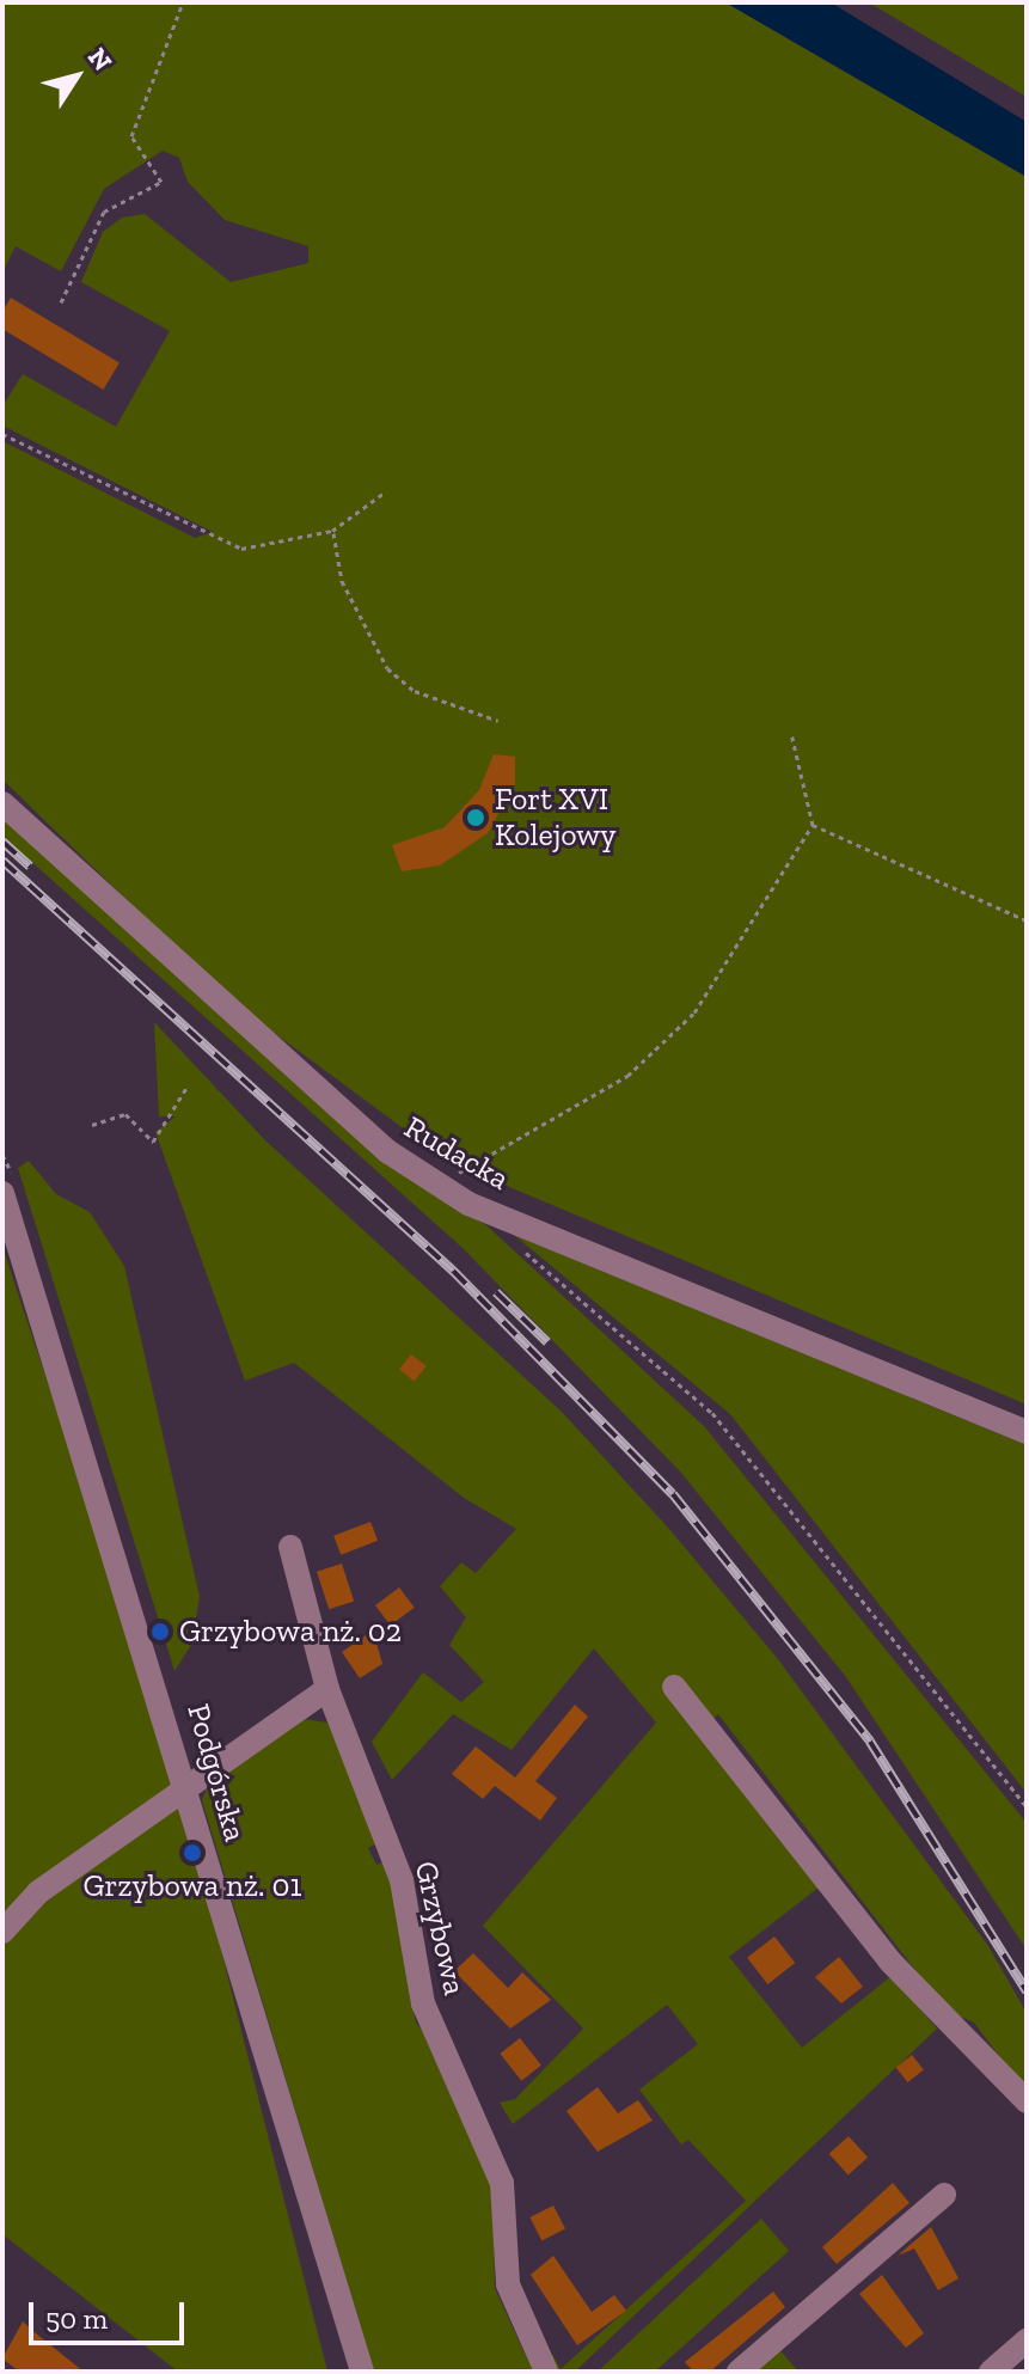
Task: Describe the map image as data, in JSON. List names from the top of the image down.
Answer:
{
  "streets": {
    "street": ["Rudacka", "Podgórska", "Grzybowa"]
  },
  "places": ["Fort XVI Kolejowy", "Grzybowa nż. 02", "Grzybowa nż. 01"],
  "scale_bar": "50 m",
  "north": "top right"
}
